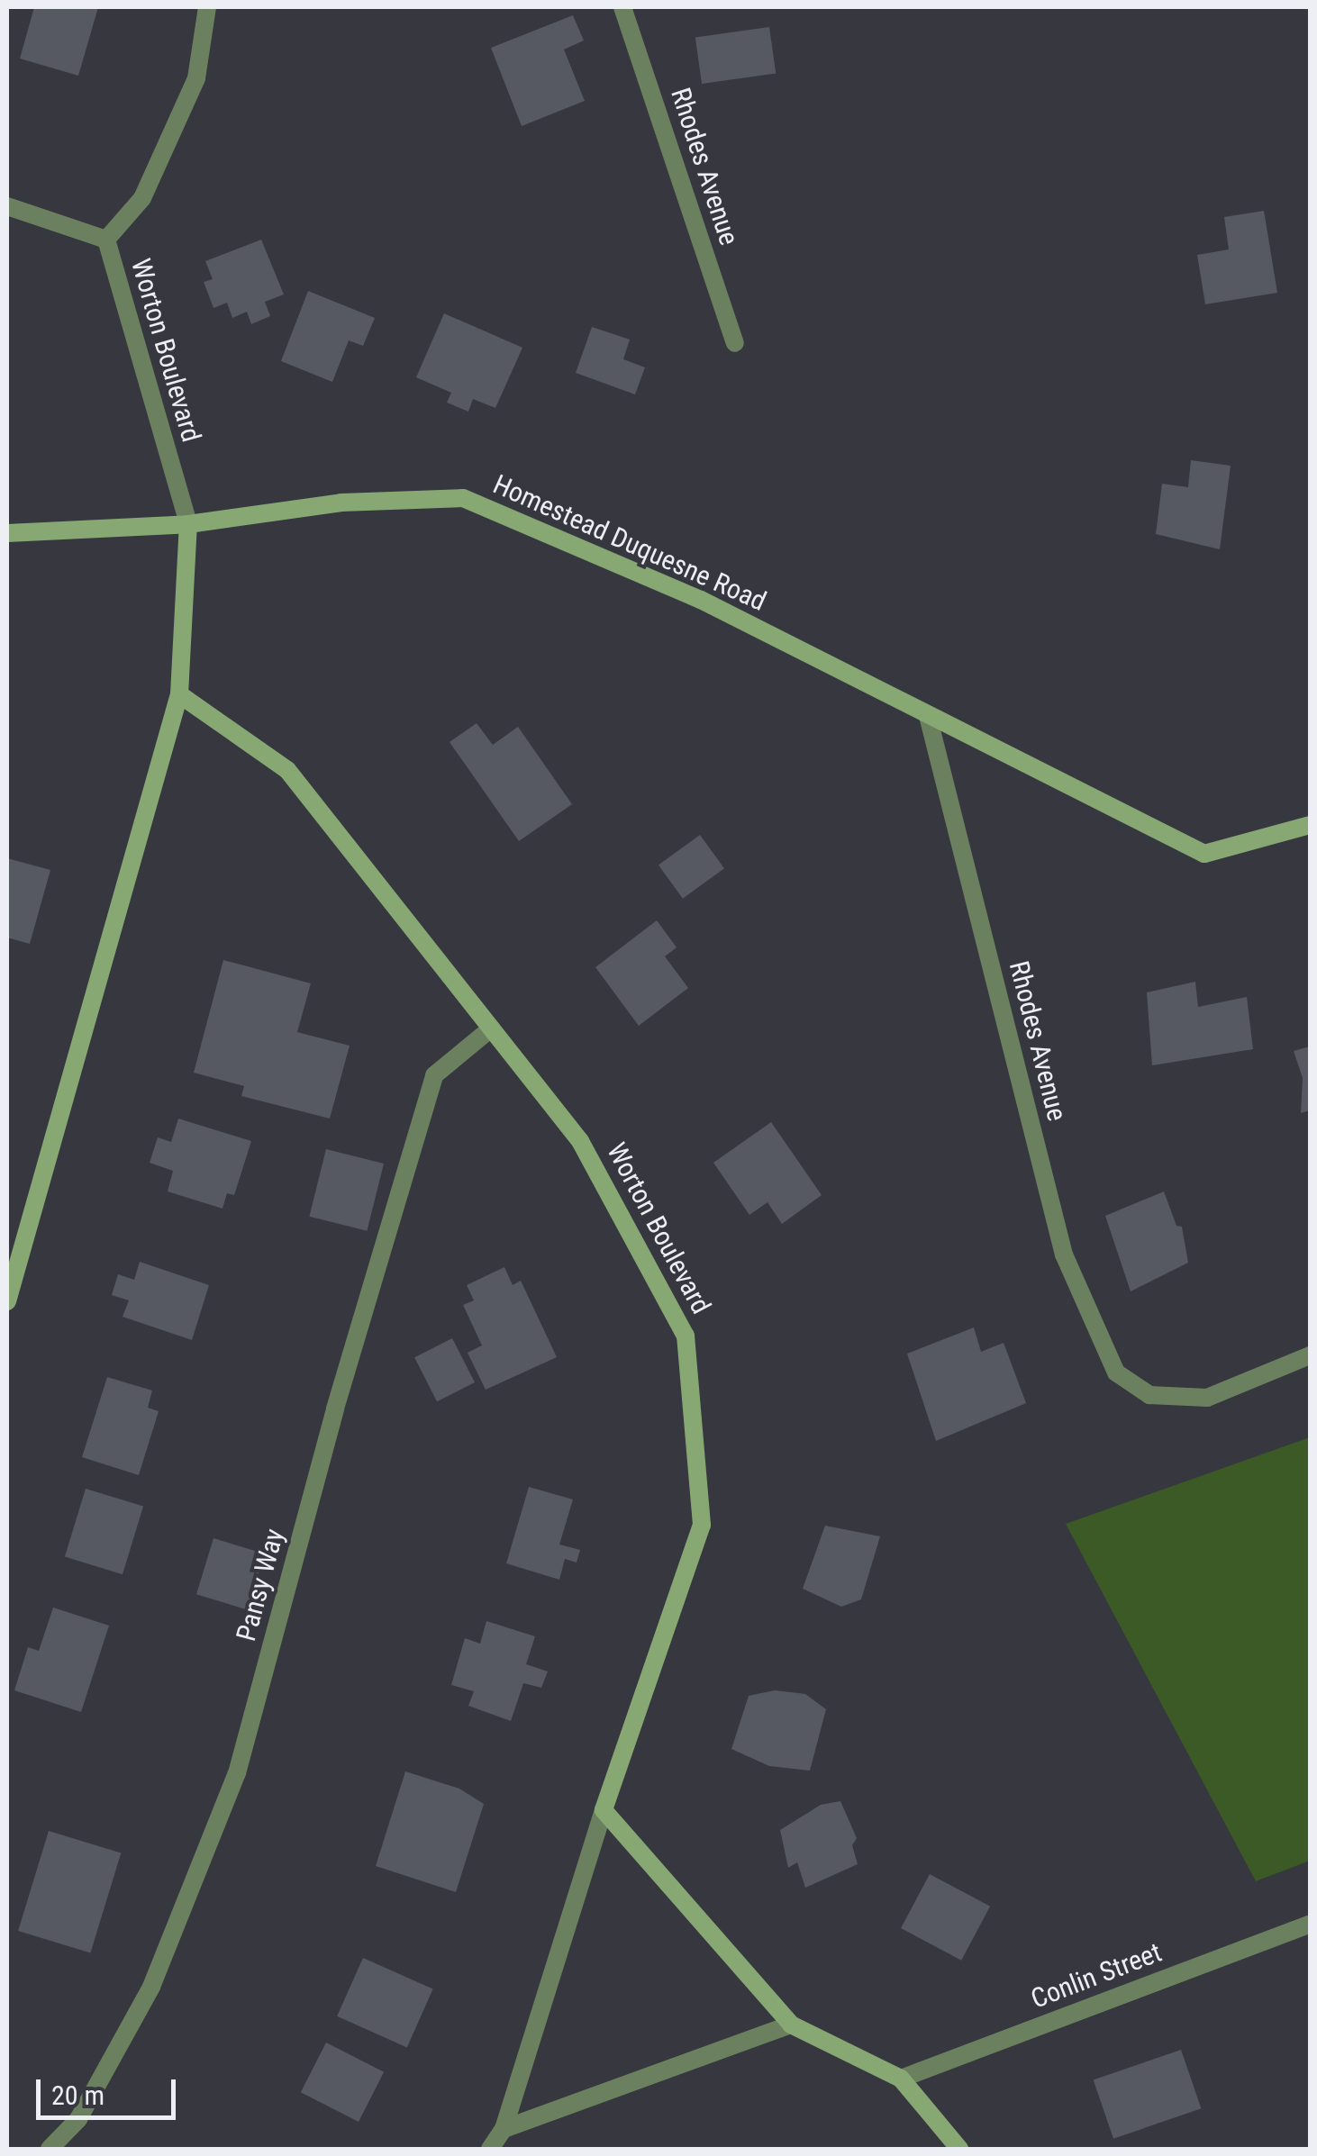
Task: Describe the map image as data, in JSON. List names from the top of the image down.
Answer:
{
  "streets": {
    "street": [
      "Rhodes Avenue",
      "Worton Boulevard",
      "Homestead Duquesne Road",
      "Pansy Way",
      "Conlin Street"
    ]
  },
  "crossings": [
    ["Rhodes Avenue", "Homestead Duquesne Road"],
    ["Worton Boulevard", "Homestead Duquesne Road"],
    ["Worton Boulevard", "Pansy Way"]
  ],
  "scale_bar": "20 m"
}
